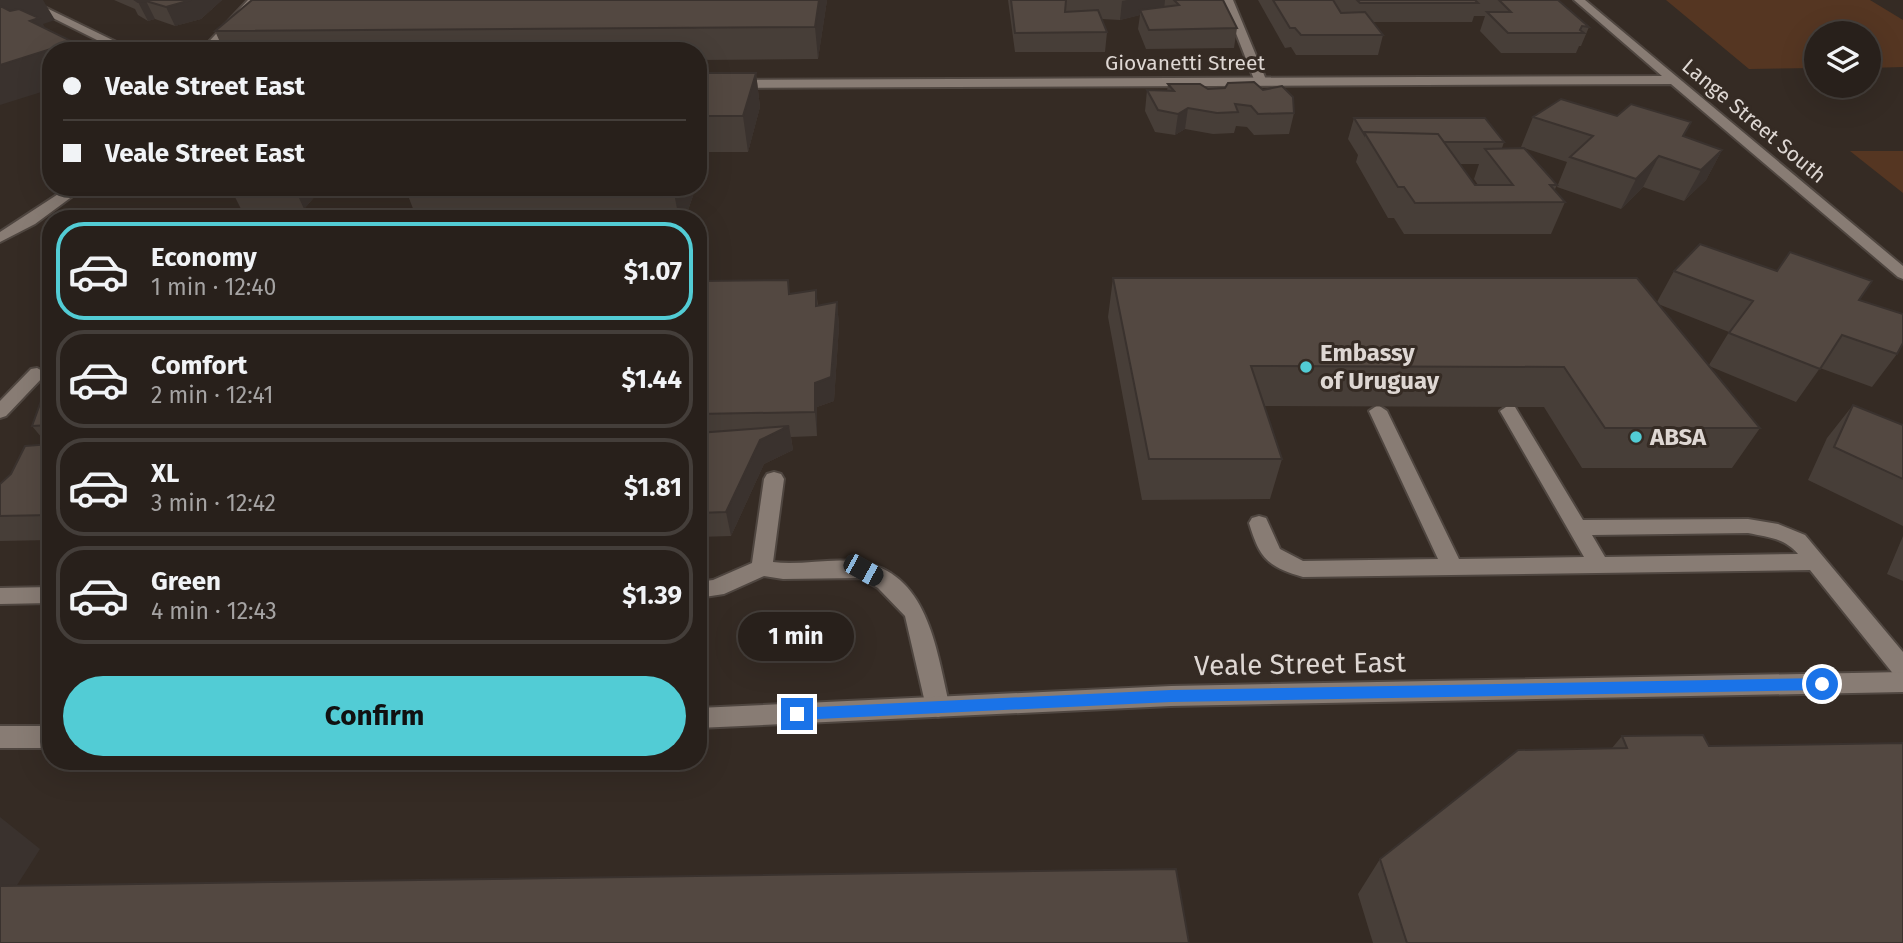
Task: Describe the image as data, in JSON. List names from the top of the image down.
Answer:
{
  "streets": {
    "street": ["Giovanetti Street", "Lange Street South", "Veale Street East"]
  },
  "crossings": [
    ["Giovanetti Street", "Lange Street South"]
  ],
  "places": ["Embassy of Uruguay", "ABSA"],
  "page": {
    "banner": ["Veale Street East", "Veale Street East"],
    "list": [
      {
        "name": "Economy",
        "note": "1 min · 12:40",
        "value": "$1.07"
      },
      {
        "name": "Comfort",
        "note": "2 min · 12:41",
        "value": "$1.44"
      },
      {
        "name": "XL",
        "note": "3 min · 12:42",
        "value": "$1.81"
      },
      {
        "name": "Green",
        "note": "4 min · 12:43",
        "value": "$1.39"
      }
    ],
    "bubble": "1 min",
    "buttons": "Confirm"
  }
}
